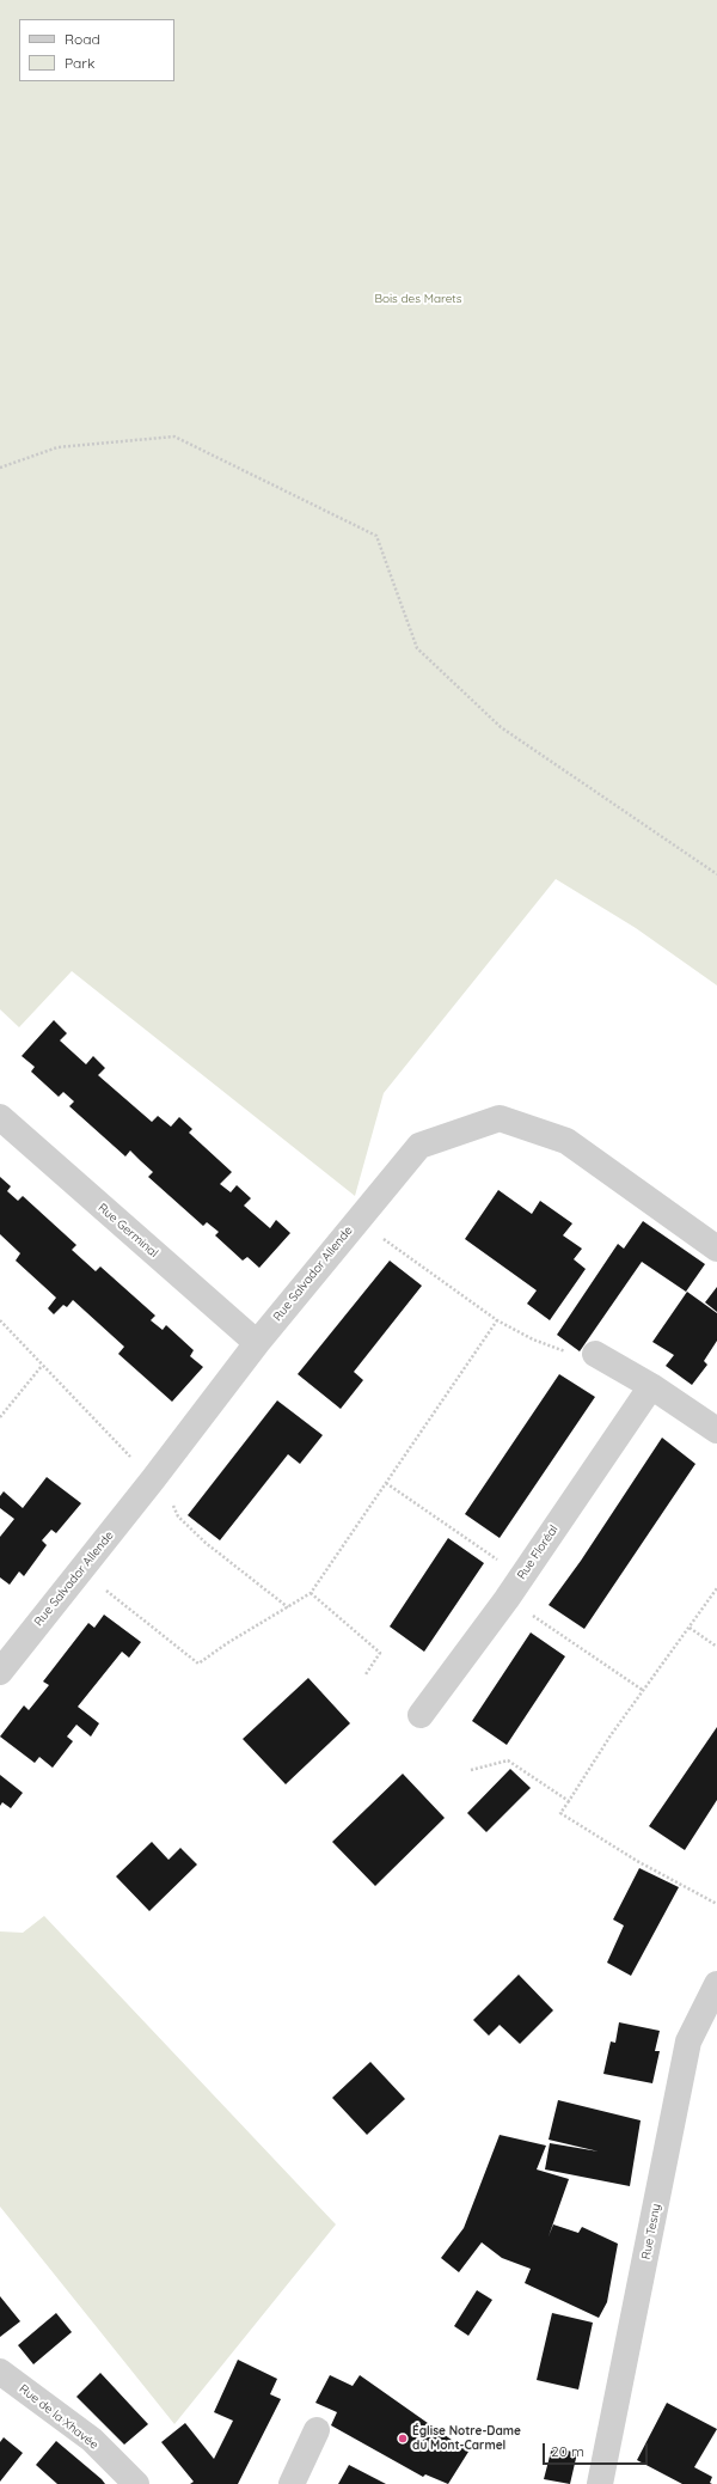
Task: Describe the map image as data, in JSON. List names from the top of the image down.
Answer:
{
  "streets": {
    "street": [
      "Rue Germinal",
      "Rue Salvador Allende",
      "Rue Floréal",
      "Rue Tesny",
      "Rue de la Xhavée"
    ]
  },
  "crossings": [
    ["Rue Germinal", "Rue Salvador Allende"]
  ],
  "parks": ["Bois des Marets"],
  "places": ["Église Notre-Dame du Mont-Carmel"],
  "legend": ["Road", "Park"],
  "scale_bar": "20 m"
}
